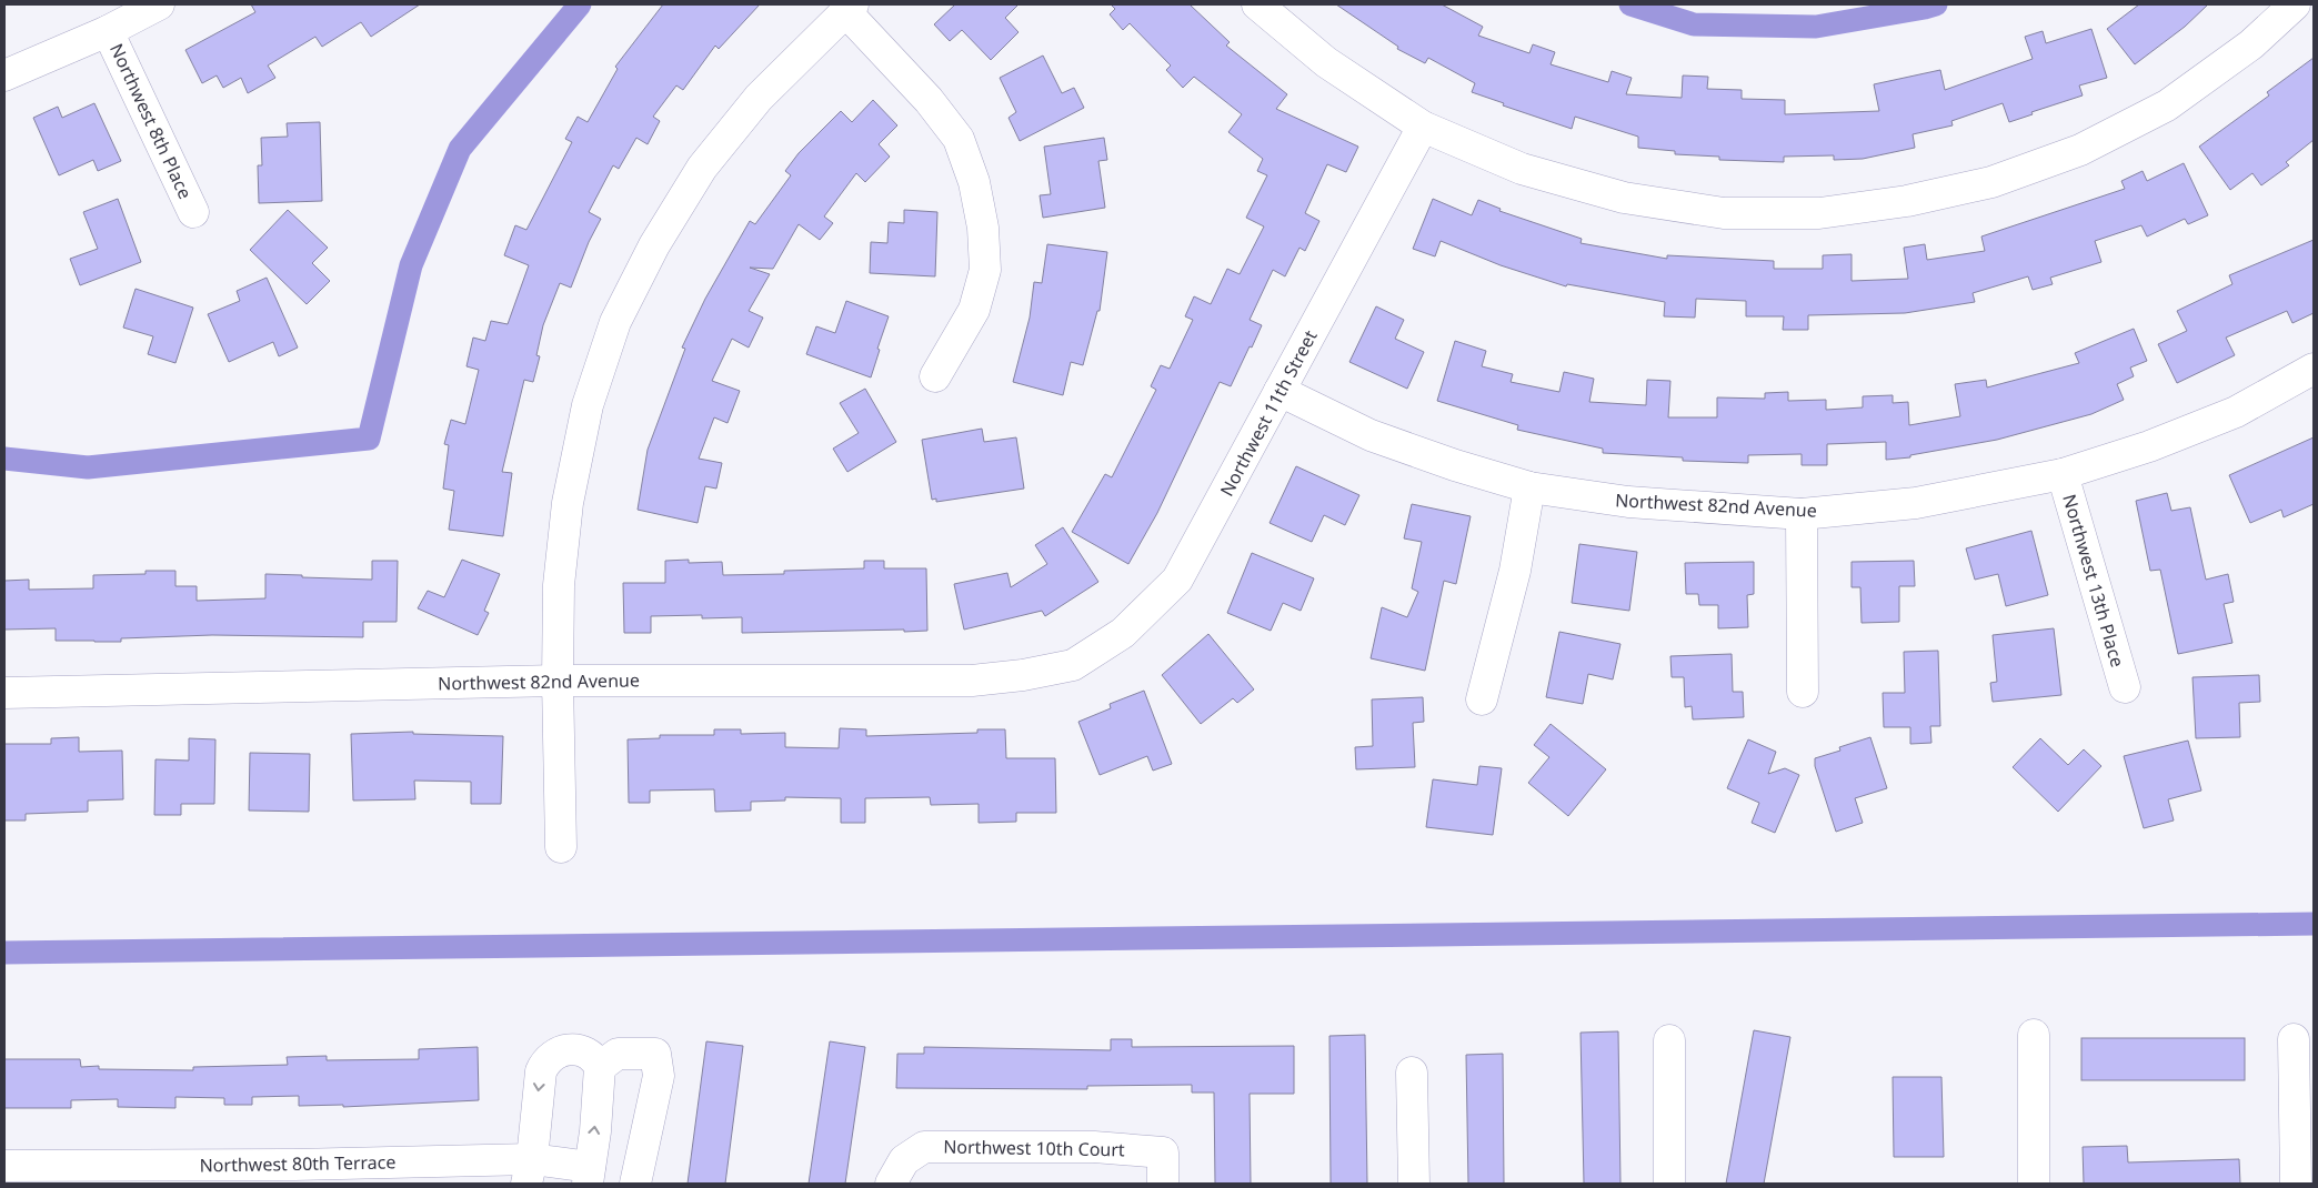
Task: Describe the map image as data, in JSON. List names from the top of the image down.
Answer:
{
  "streets": {
    "street": [
      "Northwest 8th Place",
      "Northwest 11th Street",
      "Northwest 82nd Avenue",
      "Northwest 13th Place",
      "Northwest 10th Court",
      "Northwest 80th Terrace"
    ]
  },
  "crossings": [
    ["Northwest 11th Street", "Northwest 82nd Avenue"],
    ["Northwest 82nd Avenue", "Northwest 13th Place"]
  ]
}
